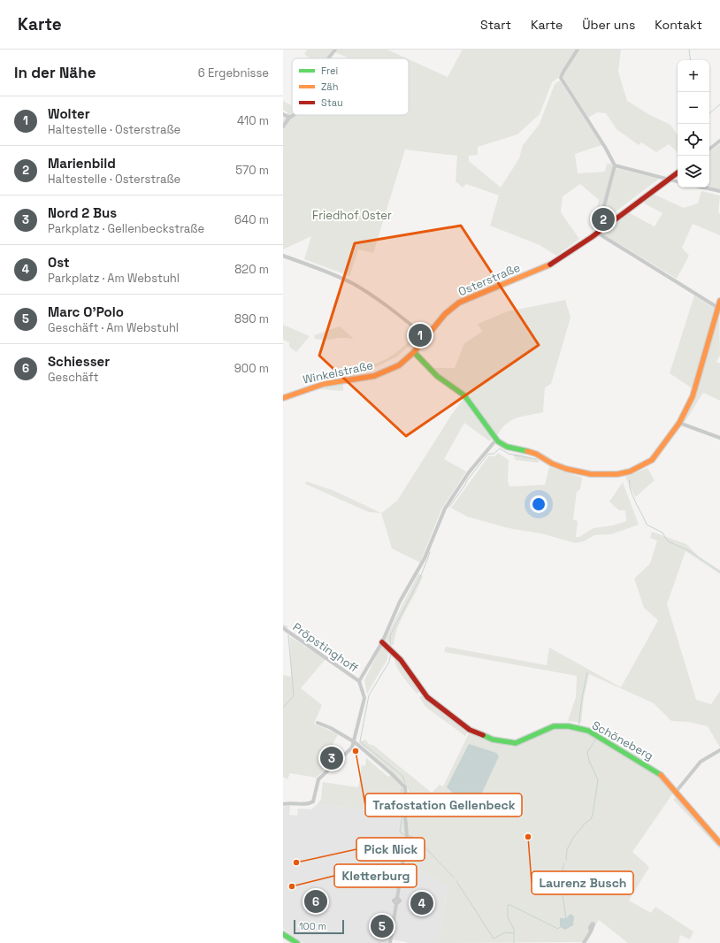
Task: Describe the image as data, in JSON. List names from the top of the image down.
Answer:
{
  "streets": {
    "street": [
      "Osterstraße",
      "Winkelstraße",
      "Pröpstinghoff",
      "Schöneberg"
    ]
  },
  "crossings": [
    ["Osterstraße", "Winkelstraße"]
  ],
  "parks": ["Friedhof Oster"],
  "places": [
    "Trafostation Gellenbeck",
    "Laurenz Busch",
    "Pick Nick",
    "Kletterburg"
  ],
  "legend": ["Frei", "Zäh", "Stau"],
  "scale_bar": "100 m",
  "page": {
    "header": "Karte",
    "nav": [
      "Start",
      "Karte",
      "Über uns",
      "Kontakt"
    ],
    "heading": ["In der Nähe", "6 Ergebnisse"],
    "map_buttons": ["+", "−"],
    "list": [
      {
        "mark": "1",
        "name": "Wolter",
        "note": "Haltestelle · Osterstraße",
        "value": "410 m"
      },
      {
        "mark": "2",
        "name": "Marienbild",
        "note": "Haltestelle · Osterstraße",
        "value": "570 m"
      },
      {
        "mark": "3",
        "name": "Nord 2 Bus",
        "note": "Parkplatz · Gellenbeckstraße",
        "value": "640 m"
      },
      {
        "mark": "4",
        "name": "Ost",
        "note": "Parkplatz · Am Webstuhl",
        "value": "820 m"
      },
      {
        "mark": "5",
        "name": "Marc O'Polo",
        "note": "Geschäft · Am Webstuhl",
        "value": "890 m"
      },
      {
        "mark": "6",
        "name": "Schiesser",
        "note": "Geschäft",
        "value": "900 m"
      }
    ],
    "pins": [
      "2",
      "1",
      "3",
      "6",
      "4",
      "5"
    ],
    "scale": "100 m"
  }
}
